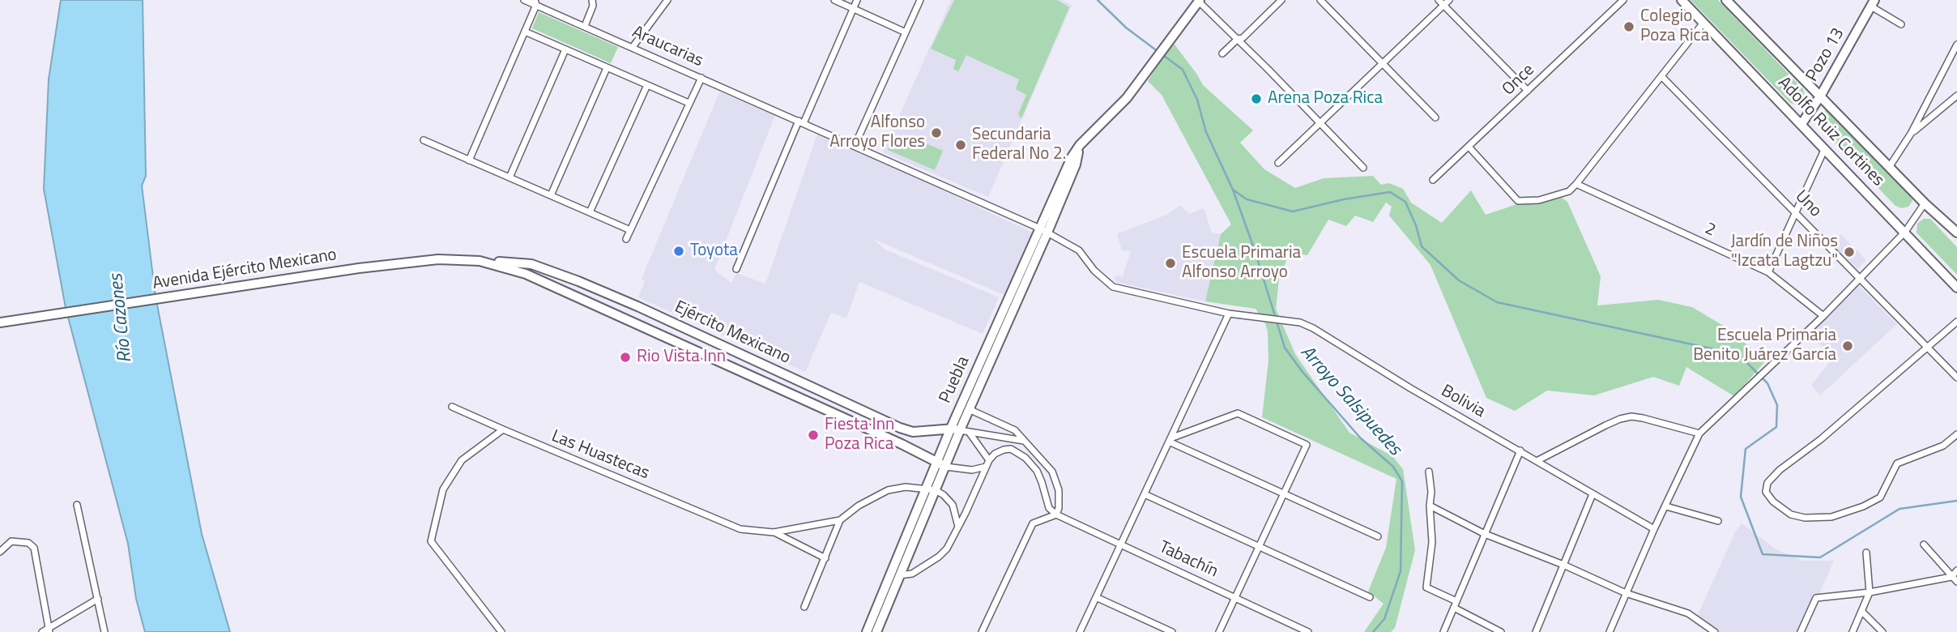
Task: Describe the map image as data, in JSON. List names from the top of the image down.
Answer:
{
  "streets": {
    "main road": [
      "Pozo 13",
      "Adolfo Ruiz Cortines",
      "Avenida Ejército Mexicano",
      "Ejército Mexicano",
      "Puebla"
    ],
    "street": [
      "Araucarias",
      "Once",
      "Uno",
      "2",
      "Bolivia",
      "Las Huastecas",
      "Tabachín"
    ]
  },
  "crossings": [
    ["Araucarias", "Puebla"],
    ["Araucarias", "Bolivia"],
    ["Pozo 13", "Adolfo Ruiz Cortines"],
    ["Avenida Ejército Mexicano", "Ejército Mexicano"],
    ["Ejército Mexicano", "Puebla"],
    ["Puebla", "Las Huastecas"]
  ],
  "water": ["Río Cazones", "Arroyo Salsipuedes"],
  "places": [
    "Colegio Poza Rica",
    "Arena Poza Rica",
    "Alfonso Arroyo Flores",
    "Secundaria Federal No 2.",
    "Toyota",
    "Jardín de Niños \"Izcata Lagtzu\"",
    "Escuela Primaria Alfonso Arroyo",
    "Escuela Primaria Benito Juárez García",
    "Rio Vista Inn",
    "Fiesta Inn Poza Rica"
  ]
}
